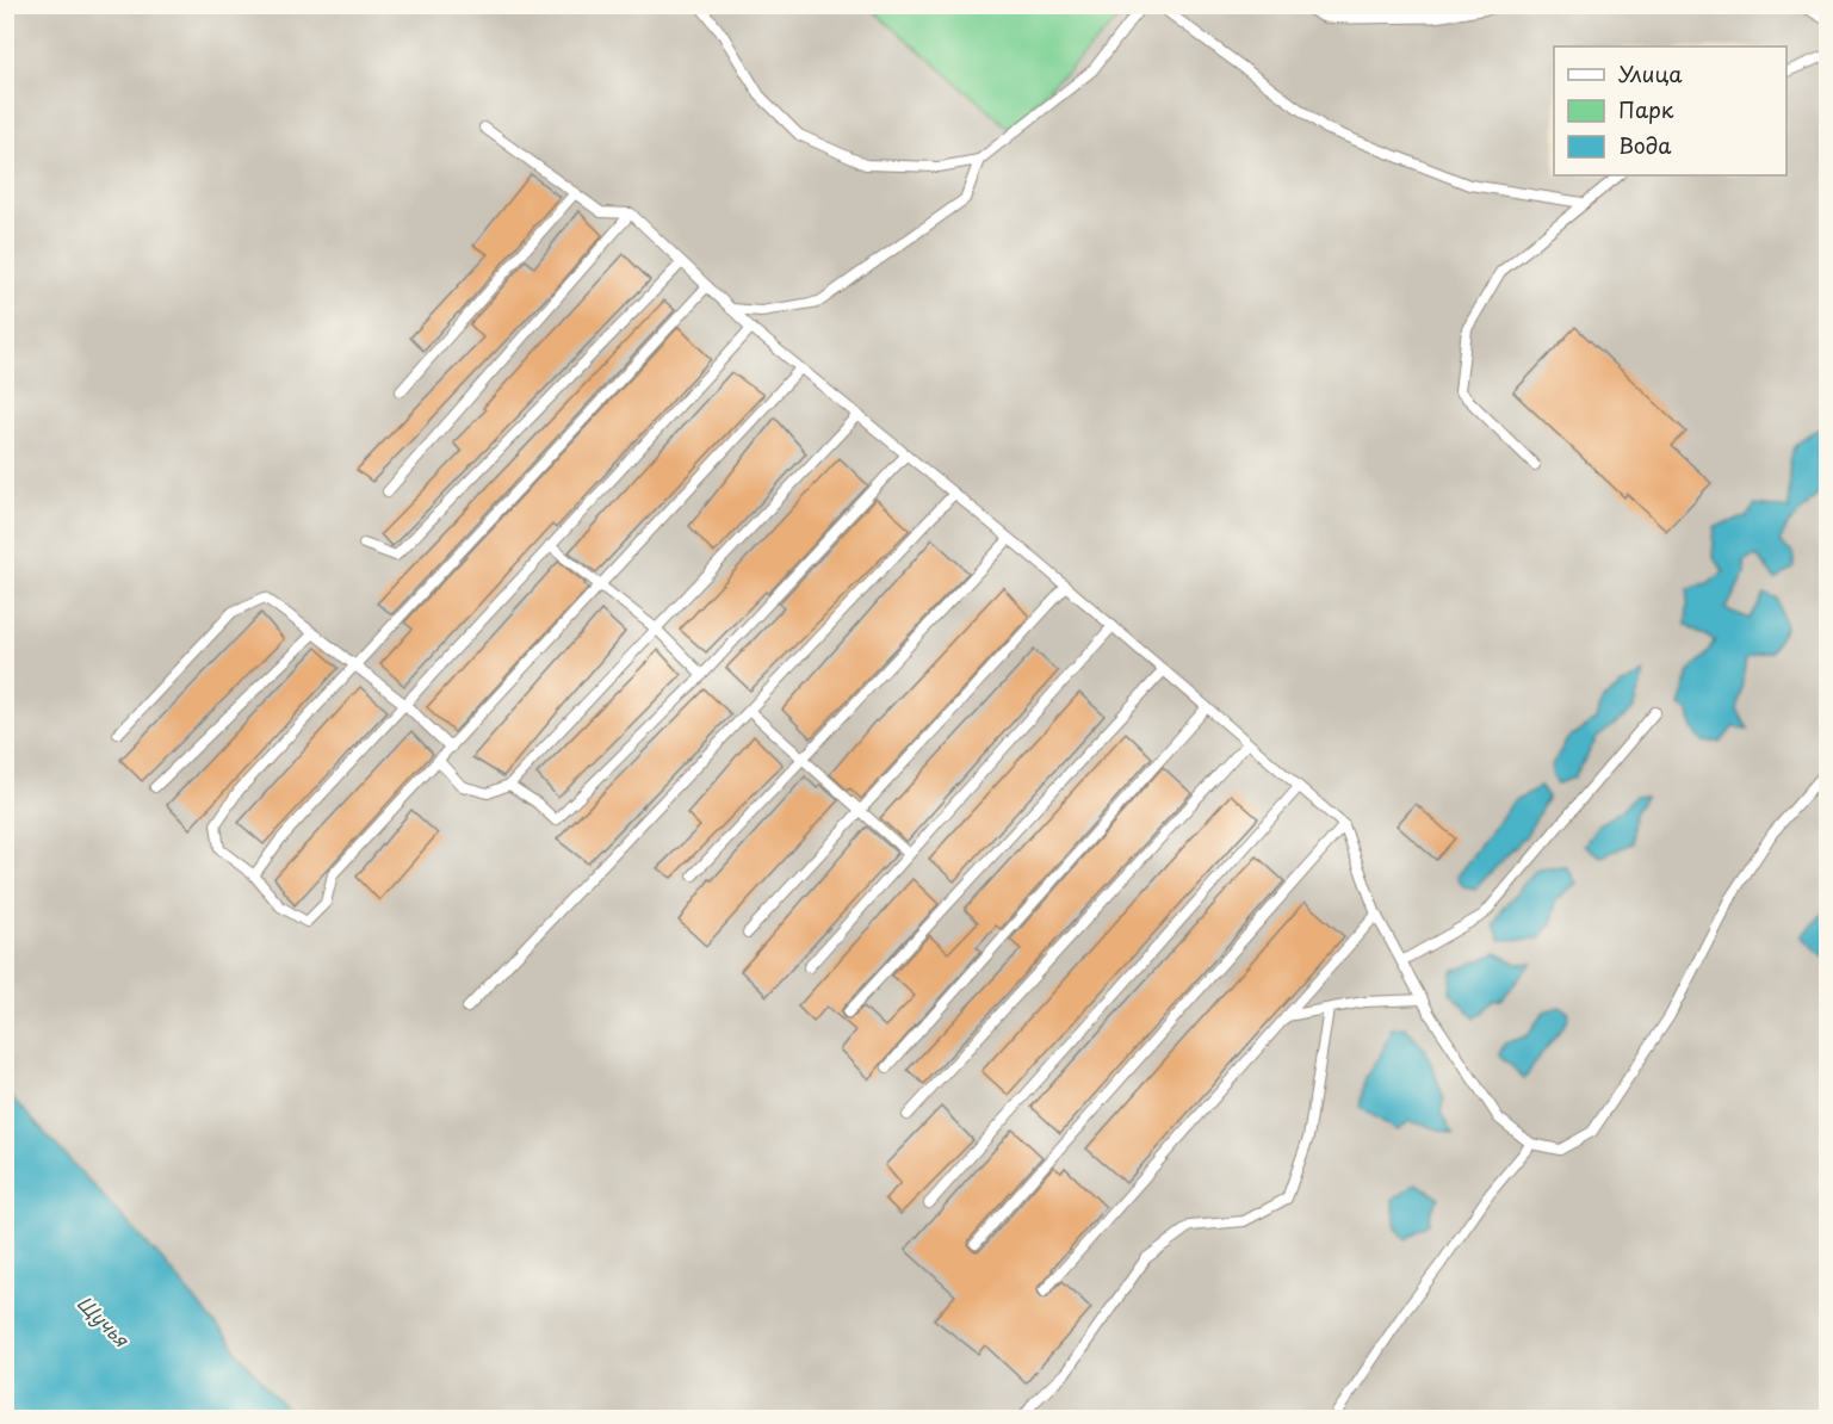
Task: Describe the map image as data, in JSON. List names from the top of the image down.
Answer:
{
  "water": ["Щучья"],
  "legend": ["Улица", "Парк", "Вода"]
}
